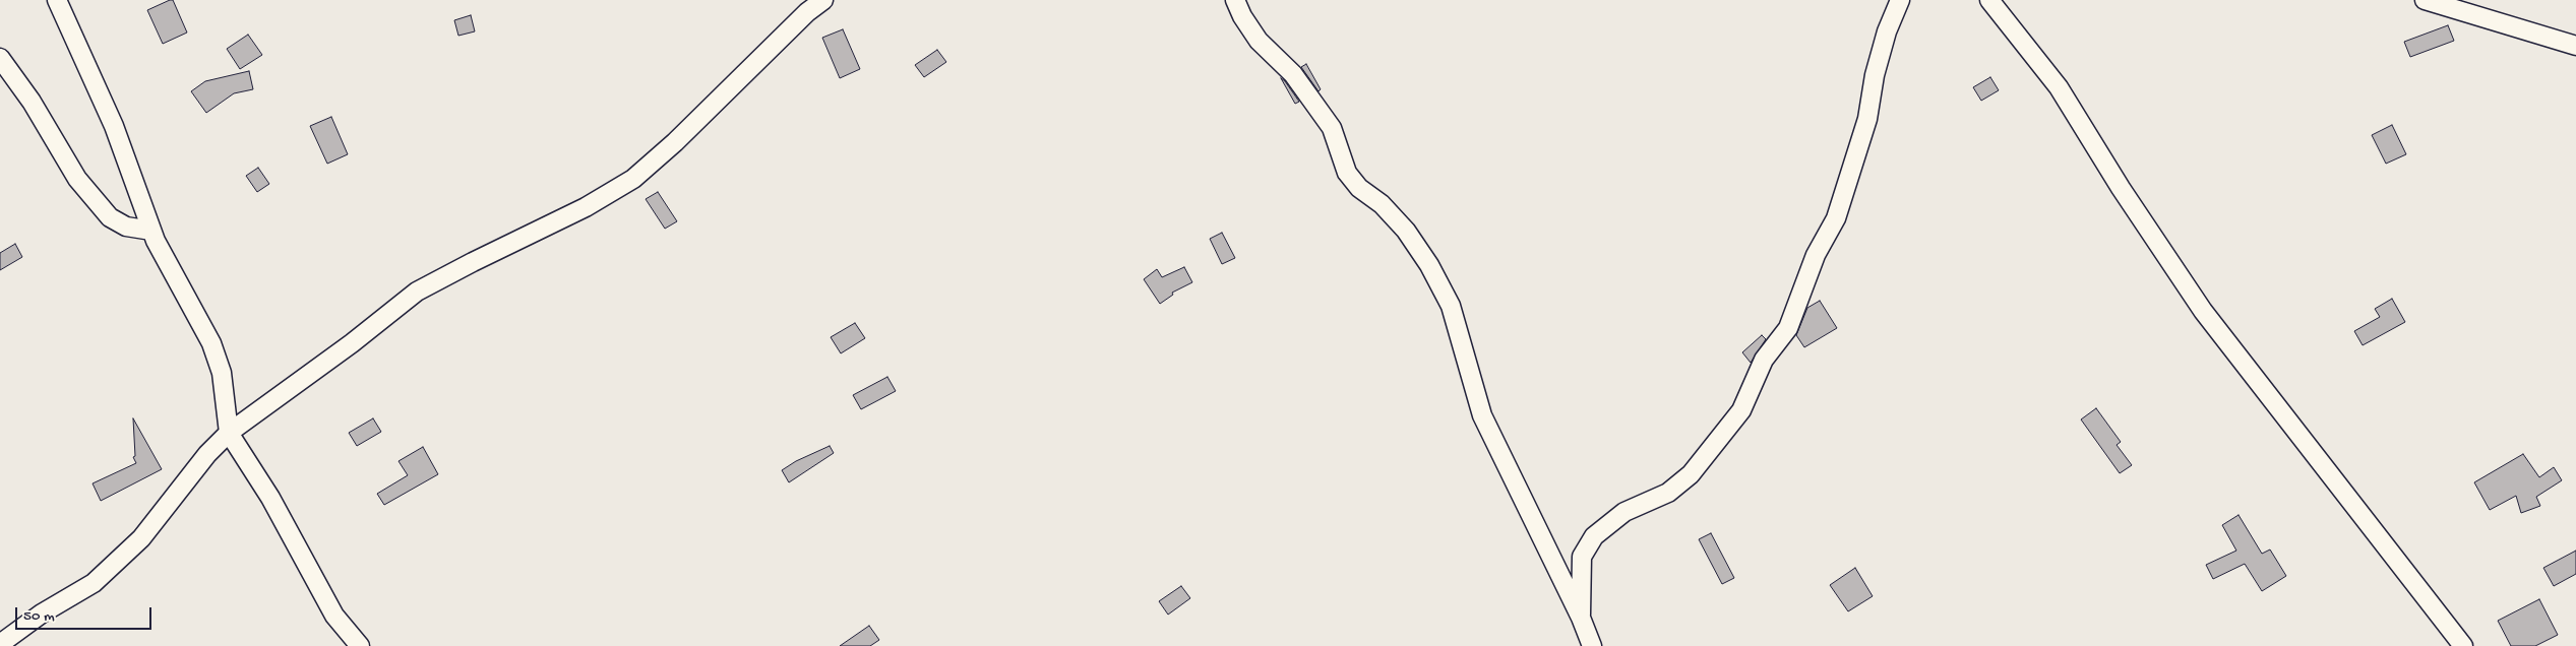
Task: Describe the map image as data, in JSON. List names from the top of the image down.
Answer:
{
  "scale_bar": "50 m"
}
